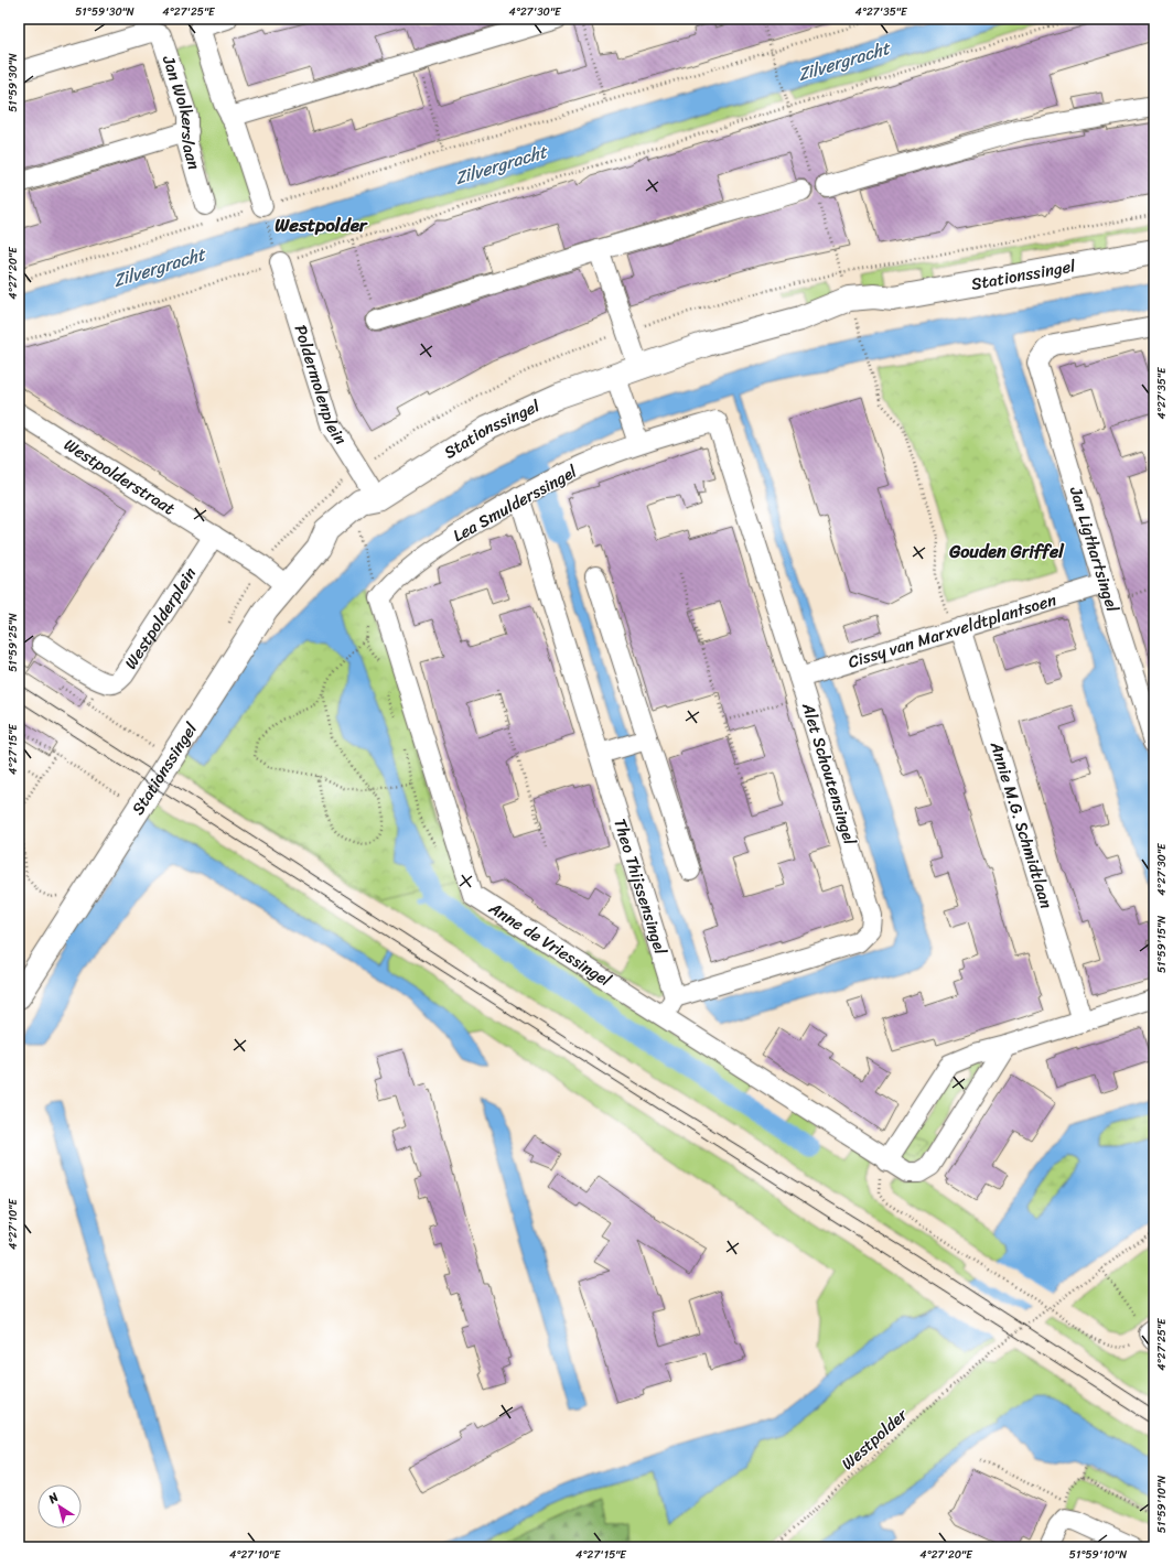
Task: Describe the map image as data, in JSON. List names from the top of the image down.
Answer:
{
  "streets": {
    "street": [
      "Jan Wolkerslaan",
      "Stationssingel",
      "Poldermolenplein",
      "Westpolderstraat",
      "Lea Smulderssingel",
      "Jan Ligthartsingel",
      "Westpolderplein",
      "Cissy van Marxveldtplantsoen",
      "Alet Schoutensingel",
      "Annie M.G. Schmidtlaan",
      "Theo Thijssensingel",
      "Anne de Vriessingel"
    ],
    "path": ["Westpolder"]
  },
  "crossings": [
    ["Stationssingel", "Poldermolenplein"],
    ["Stationssingel", "Westpolderstraat"],
    ["Westpolderstraat", "Westpolderplein"],
    ["Lea Smulderssingel", "Alet Schoutensingel"],
    ["Lea Smulderssingel", "Theo Thijssensingel"],
    ["Lea Smulderssingel", "Anne de Vriessingel"],
    ["Jan Ligthartsingel", "Cissy van Marxveldtplantsoen"],
    ["Cissy van Marxveldtplantsoen", "Alet Schoutensingel"],
    ["Cissy van Marxveldtplantsoen", "Annie M.G. Schmidtlaan"],
    ["Alet Schoutensingel", "Theo Thijssensingel"]
  ],
  "districts": ["Westpolder", "Gouden Griffel"],
  "water": ["Zilvergracht"],
  "north": "top left",
  "coordinates": [
    "51°59'30\"N",
    "4°27'25\"E",
    "4°27'30\"E",
    "4°27'35\"E",
    "4°27'20\"E",
    "51°59'25\"N",
    "4°27'15\"E",
    "51°59'15\"N",
    "4°27'10\"E",
    "51°59'10\"N"
  ]
}
